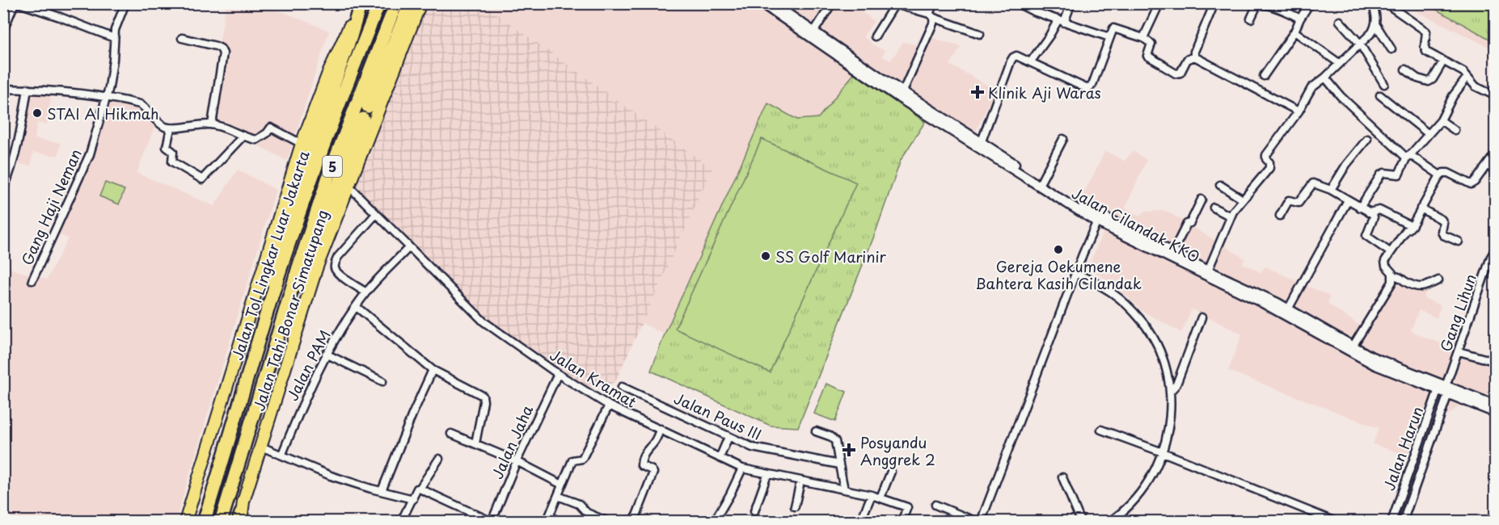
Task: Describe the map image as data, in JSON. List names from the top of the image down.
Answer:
{
  "streets": {
    "highway": ["5", "Jalan Tol Lingkar Luar Jakarta", "Jalan Tahi Bonar Simatupang"],
    "street": [
      "Gang Haji Neman",
      "Jalan Cilandak KKO",
      "Gang Lihun",
      "Jalan PAM",
      "Jalan Kramat",
      "Jalan Paus III",
      "Jalan Jaha",
      "Jalan Harun"
    ]
  },
  "crossings": [
    ["Jalan Cilandak KKO", "Gang Lihun"],
    ["Jalan Cilandak KKO", "Jalan Harun"],
    ["Jalan Tahi Bonar Simatupang", "Jalan Kramat"],
    ["Gang Lihun", "Jalan Harun"],
    ["Jalan PAM", "Jalan Kramat"],
    ["Jalan Kramat", "Jalan Jaha"]
  ],
  "places": {
    "health": ["Klinik Aji Waras", "Posyandu Anggrek 2"],
    "other": ["STAI Al Hikmah", "Gereja Oekumene Bahtera Kasih Cilandak", "SS Golf Marinir"]
  }
}
